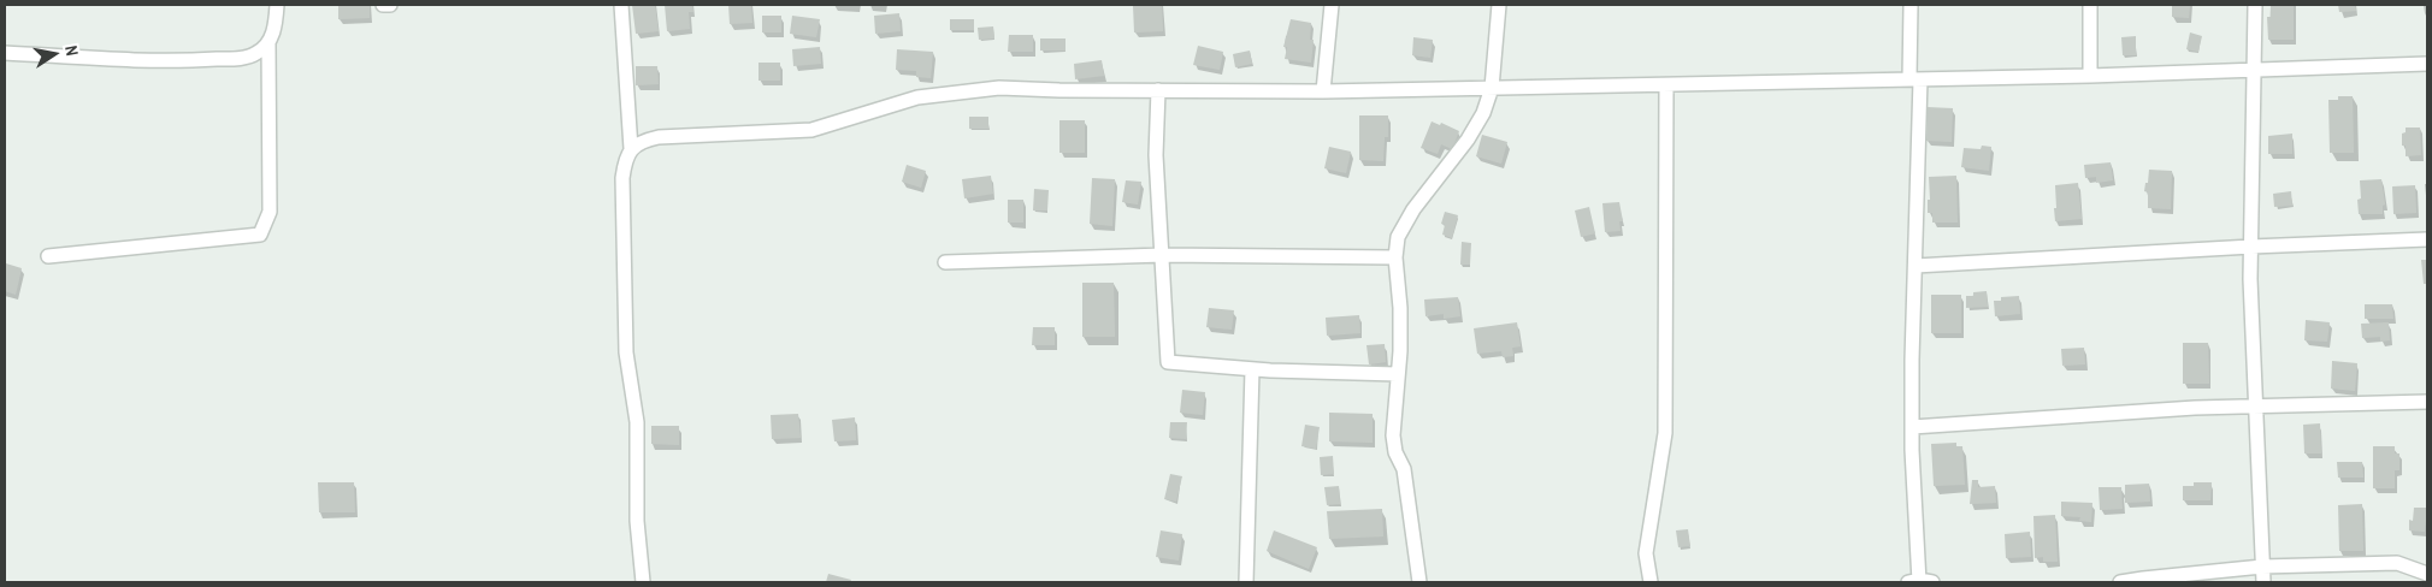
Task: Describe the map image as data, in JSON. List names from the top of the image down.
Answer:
{
  "north": "right"
}
